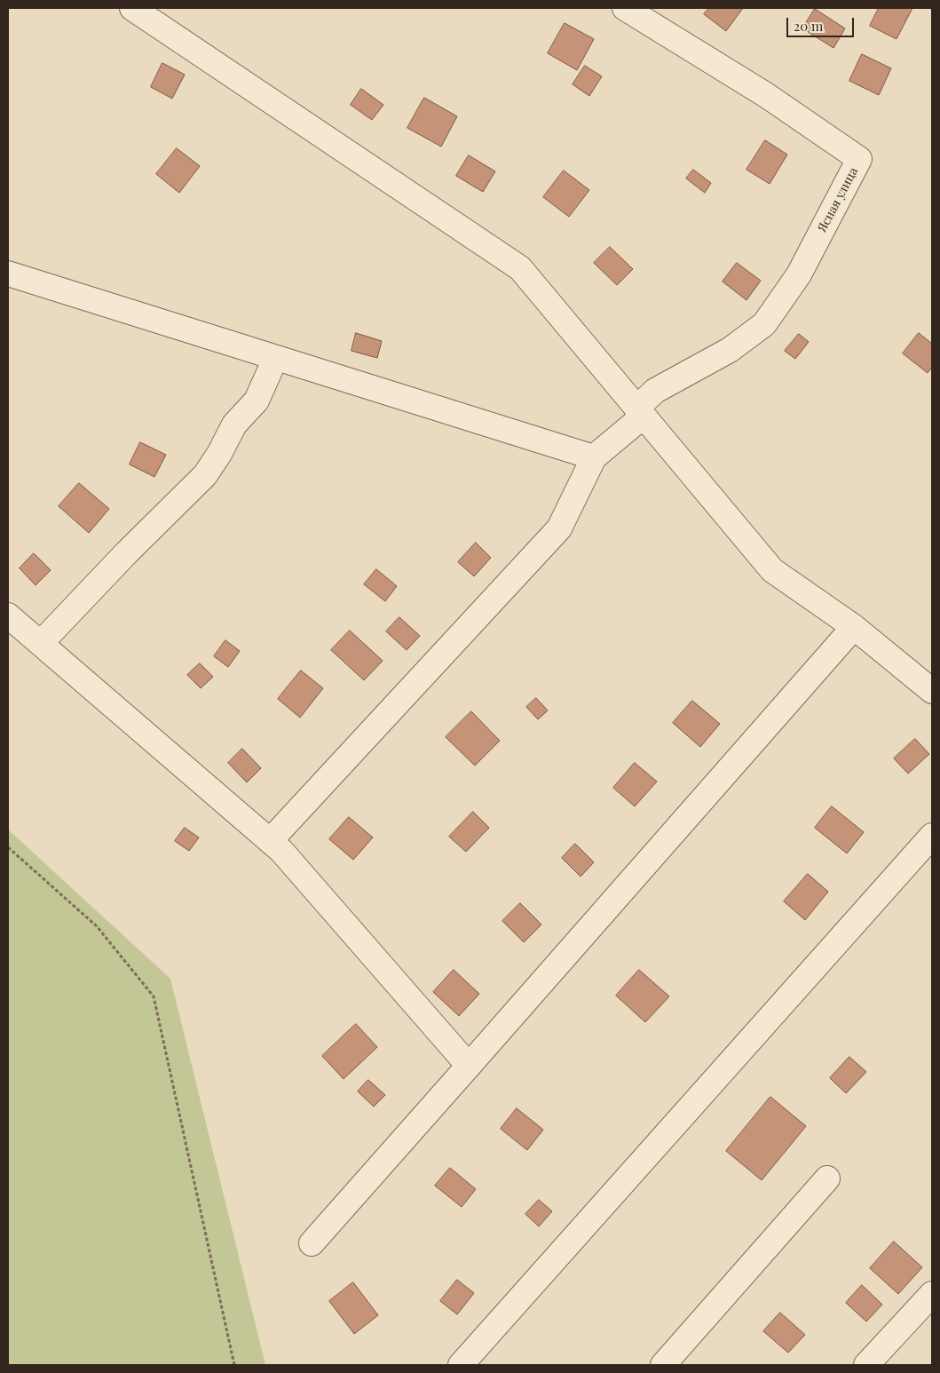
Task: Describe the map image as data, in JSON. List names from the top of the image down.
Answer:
{
  "streets": {
    "street": ["Ясная улица"]
  },
  "scale_bar": "20 m"
}
